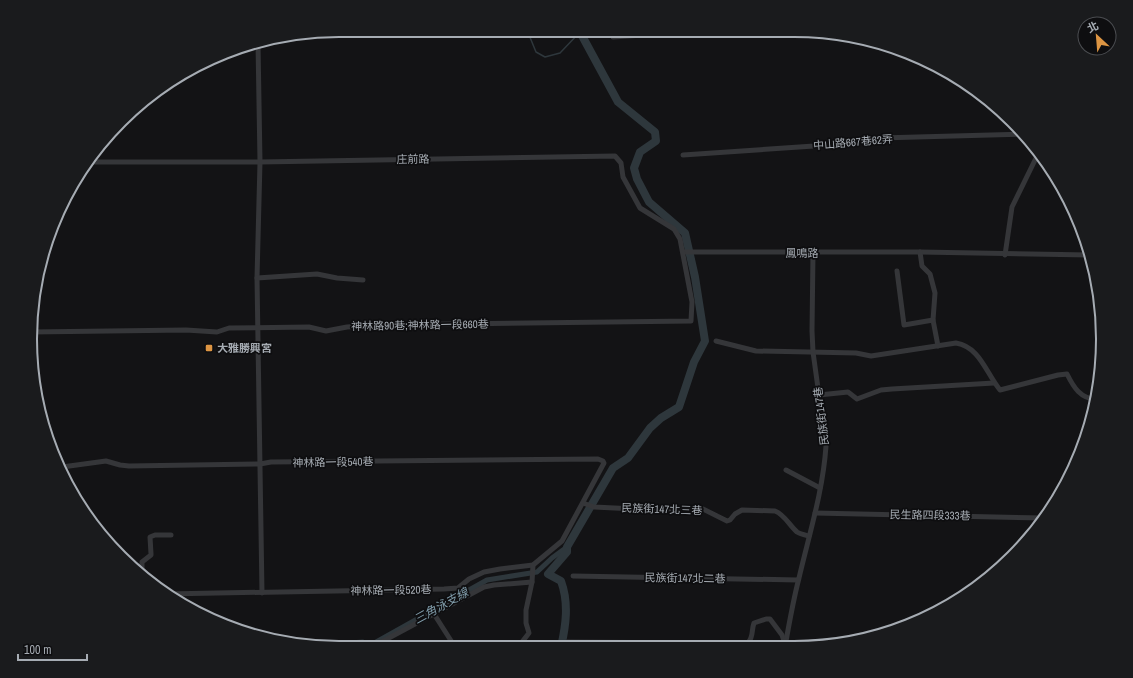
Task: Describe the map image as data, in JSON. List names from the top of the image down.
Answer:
{
  "streets": {
    "street": [
      "中山路667巷62弄",
      "庄前路",
      "鳳鳴路",
      "神林路90巷;神林路一段660巷",
      "民族街147巷",
      "神林路一段540巷",
      "民族街147北三巷",
      "民生路四段333巷",
      "民族街147北二巷",
      "神林路一段520巷"
    ]
  },
  "crossings": [
    ["庄前路", "鳳鳴路"],
    ["庄前路", "神林路90巷;神林路一段660巷"],
    ["鳳鳴路", "神林路90巷;神林路一段660巷"],
    ["鳳鳴路", "民族街147巷"],
    ["民族街147巷", "民族街147北三巷"],
    ["民族街147巷", "民生路四段333巷"],
    ["民族街147巷", "民族街147北二巷"],
    ["神林路一段540巷", "民族街147北三巷"]
  ],
  "water": ["三角泳支線"],
  "places": {
    "transit": ["大雅勝興宮"]
  },
  "scale_bar": "100 m",
  "north": "top left"
}
